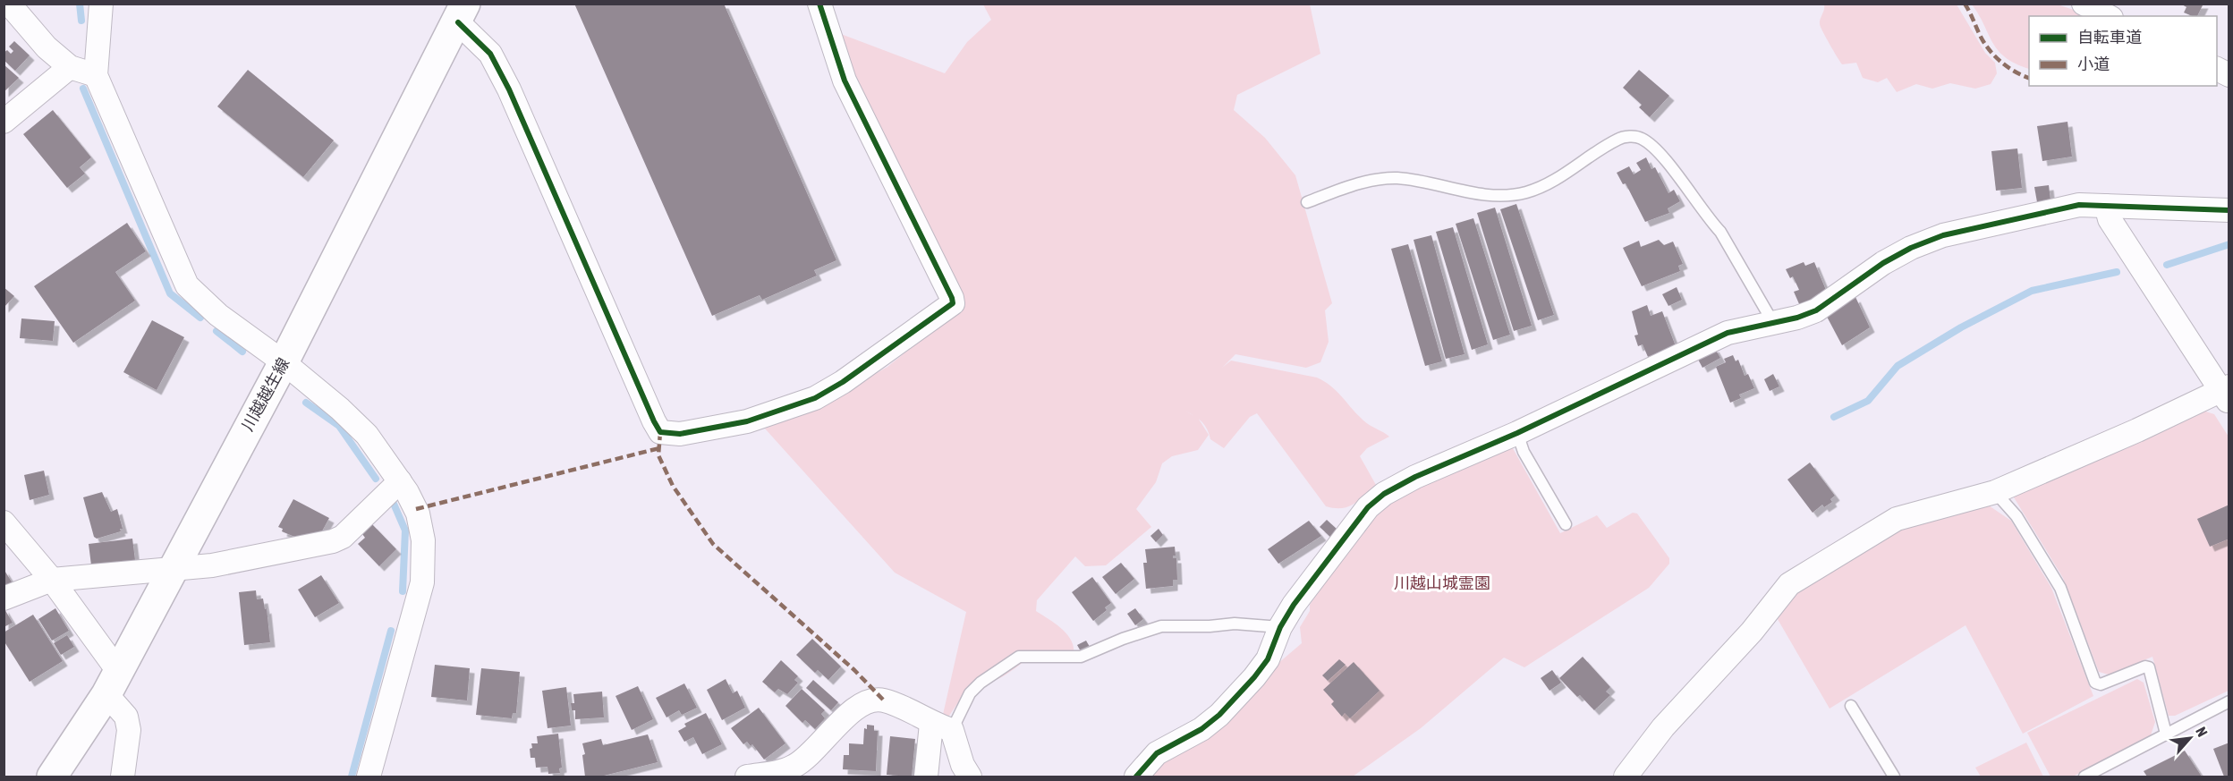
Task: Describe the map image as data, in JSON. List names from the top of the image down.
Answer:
{
  "streets": {
    "main road": ["川越越生線"]
  },
  "parks": ["川越山城霊園"],
  "legend": ["自転車道", "小道"],
  "north": "top right"
}
